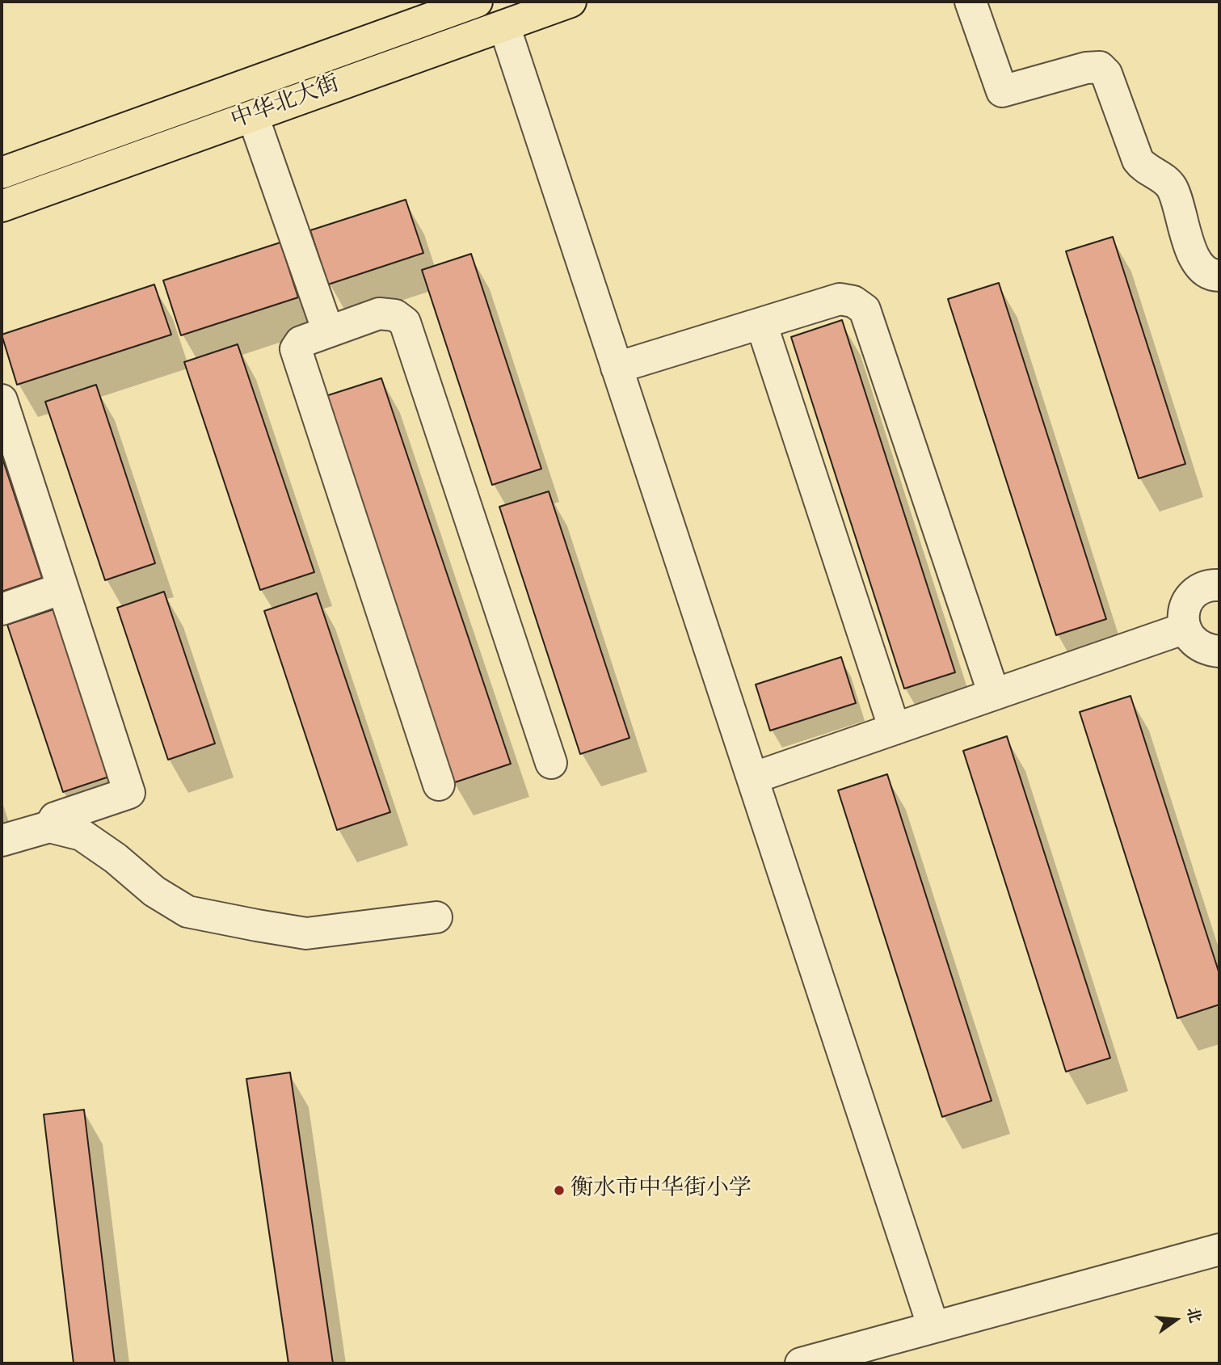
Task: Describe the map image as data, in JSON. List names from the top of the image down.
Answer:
{
  "streets": {
    "main road": ["中华北大街"]
  },
  "places": ["衡水市中华街小学"],
  "north": "right"
}
